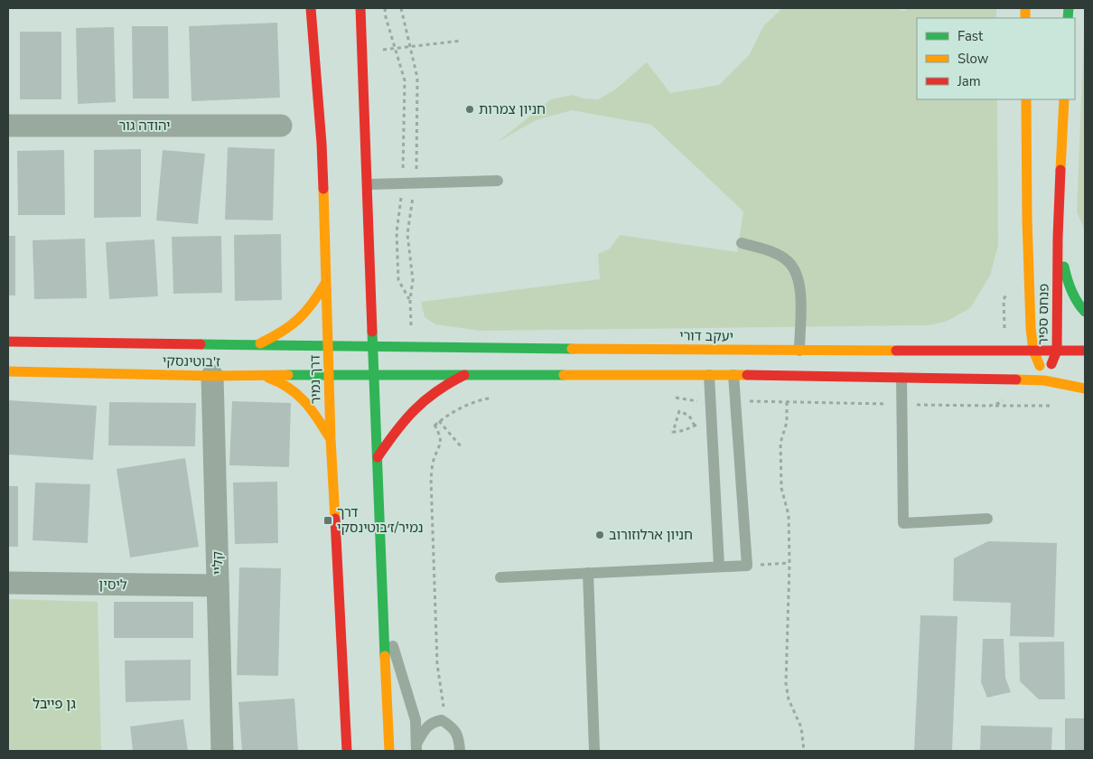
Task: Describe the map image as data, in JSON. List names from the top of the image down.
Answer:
{
  "streets": {
    "street": [
      "יהודה גור",
      "פנחס ספיר",
      "יעקב דורי",
      "ז'בוטינסקי",
      "דרך נמיר",
      "קליי",
      "ליסין"
    ]
  },
  "crossings": [
    ["פנחס ספיר", "יעקב דורי"],
    ["יעקב דורי", "ז'בוטינסקי"],
    ["יעקב דורי", "דרך נמיר"],
    ["ז'בוטינסקי", "דרך נמיר"],
    ["ז'בוטינסקי", "קליי"],
    ["קליי", "ליסין"]
  ],
  "parks": ["גן פייבל"],
  "places": {
    "other": ["חניון צמרות", "חניון ארלוזורוב"],
    "transit": ["דרך נמיר/ז׳בוטינסקי"]
  },
  "legend": ["Fast", "Slow", "Jam"]
}
